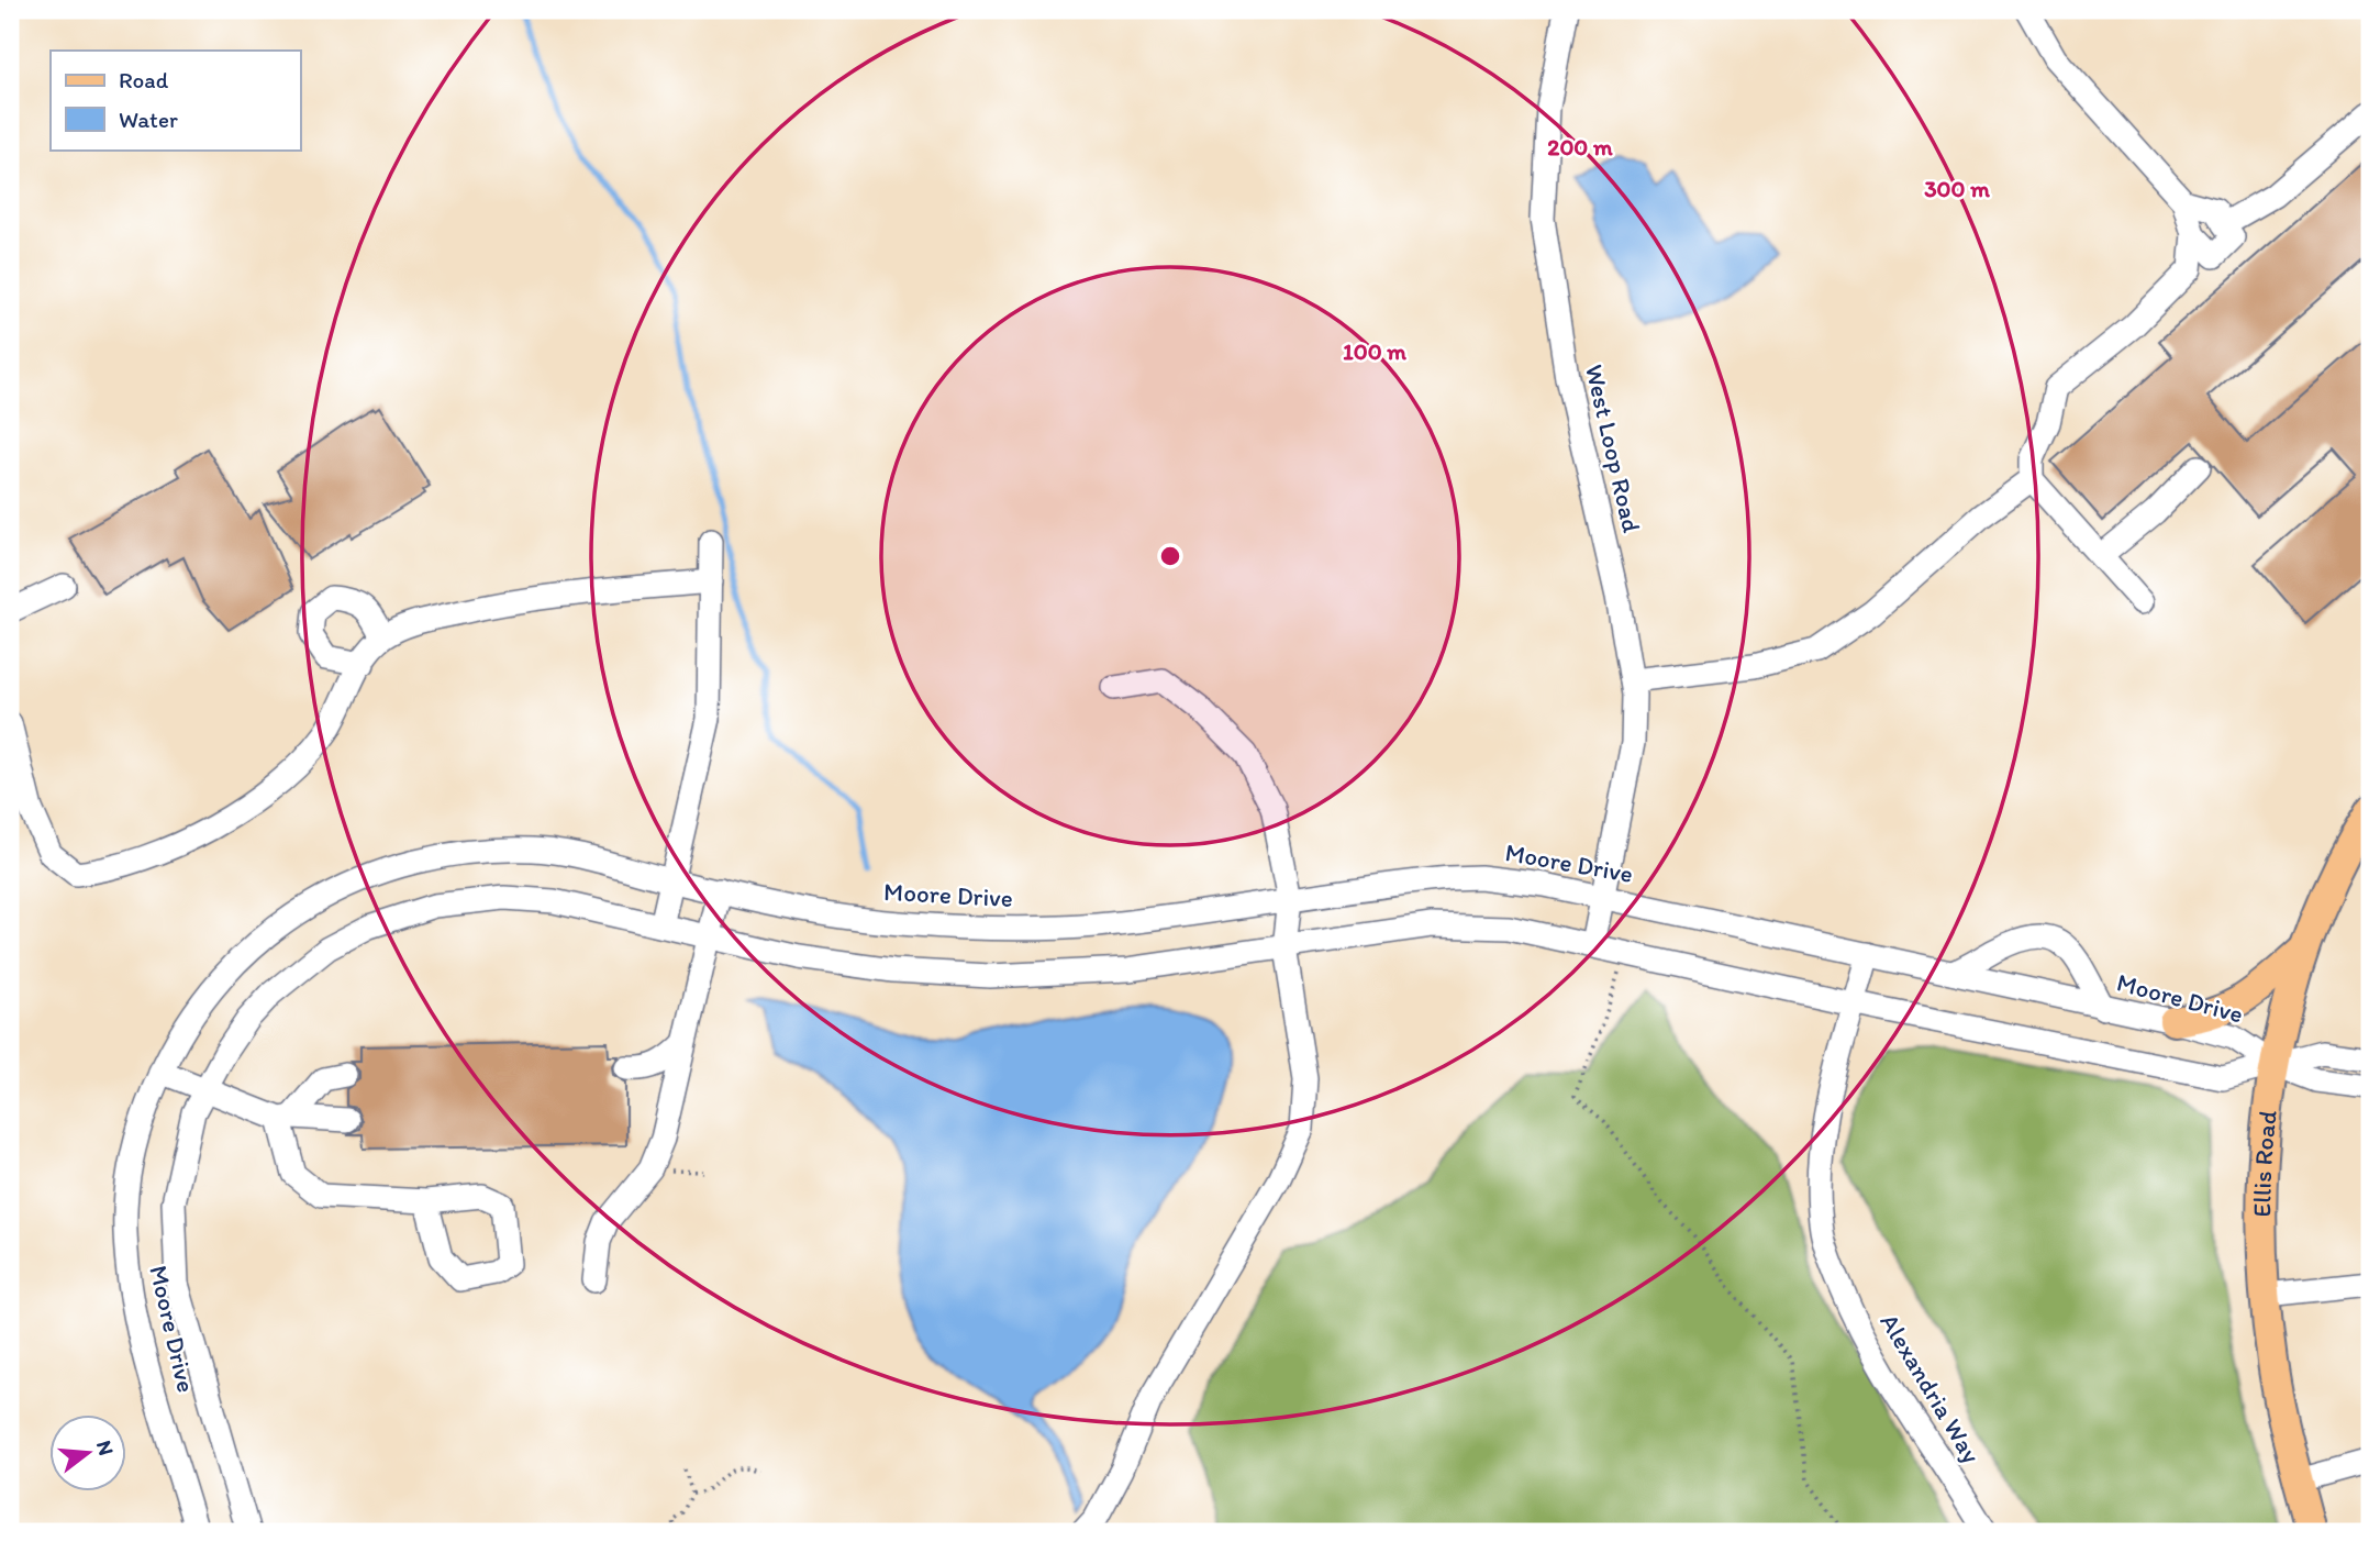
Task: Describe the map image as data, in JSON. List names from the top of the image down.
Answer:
{
  "streets": {
    "main road": ["Ellis Road"],
    "street": ["West Loop Road", "Moore Drive", "Alexandria Way"]
  },
  "crossings": [
    ["West Loop Road", "Moore Drive"],
    ["Moore Drive", "Ellis Road"],
    ["Moore Drive", "Alexandria Way"]
  ],
  "legend": ["Road", "Water"],
  "north": "right",
  "rings": ["200 m", "300 m", "100 m"]
}
